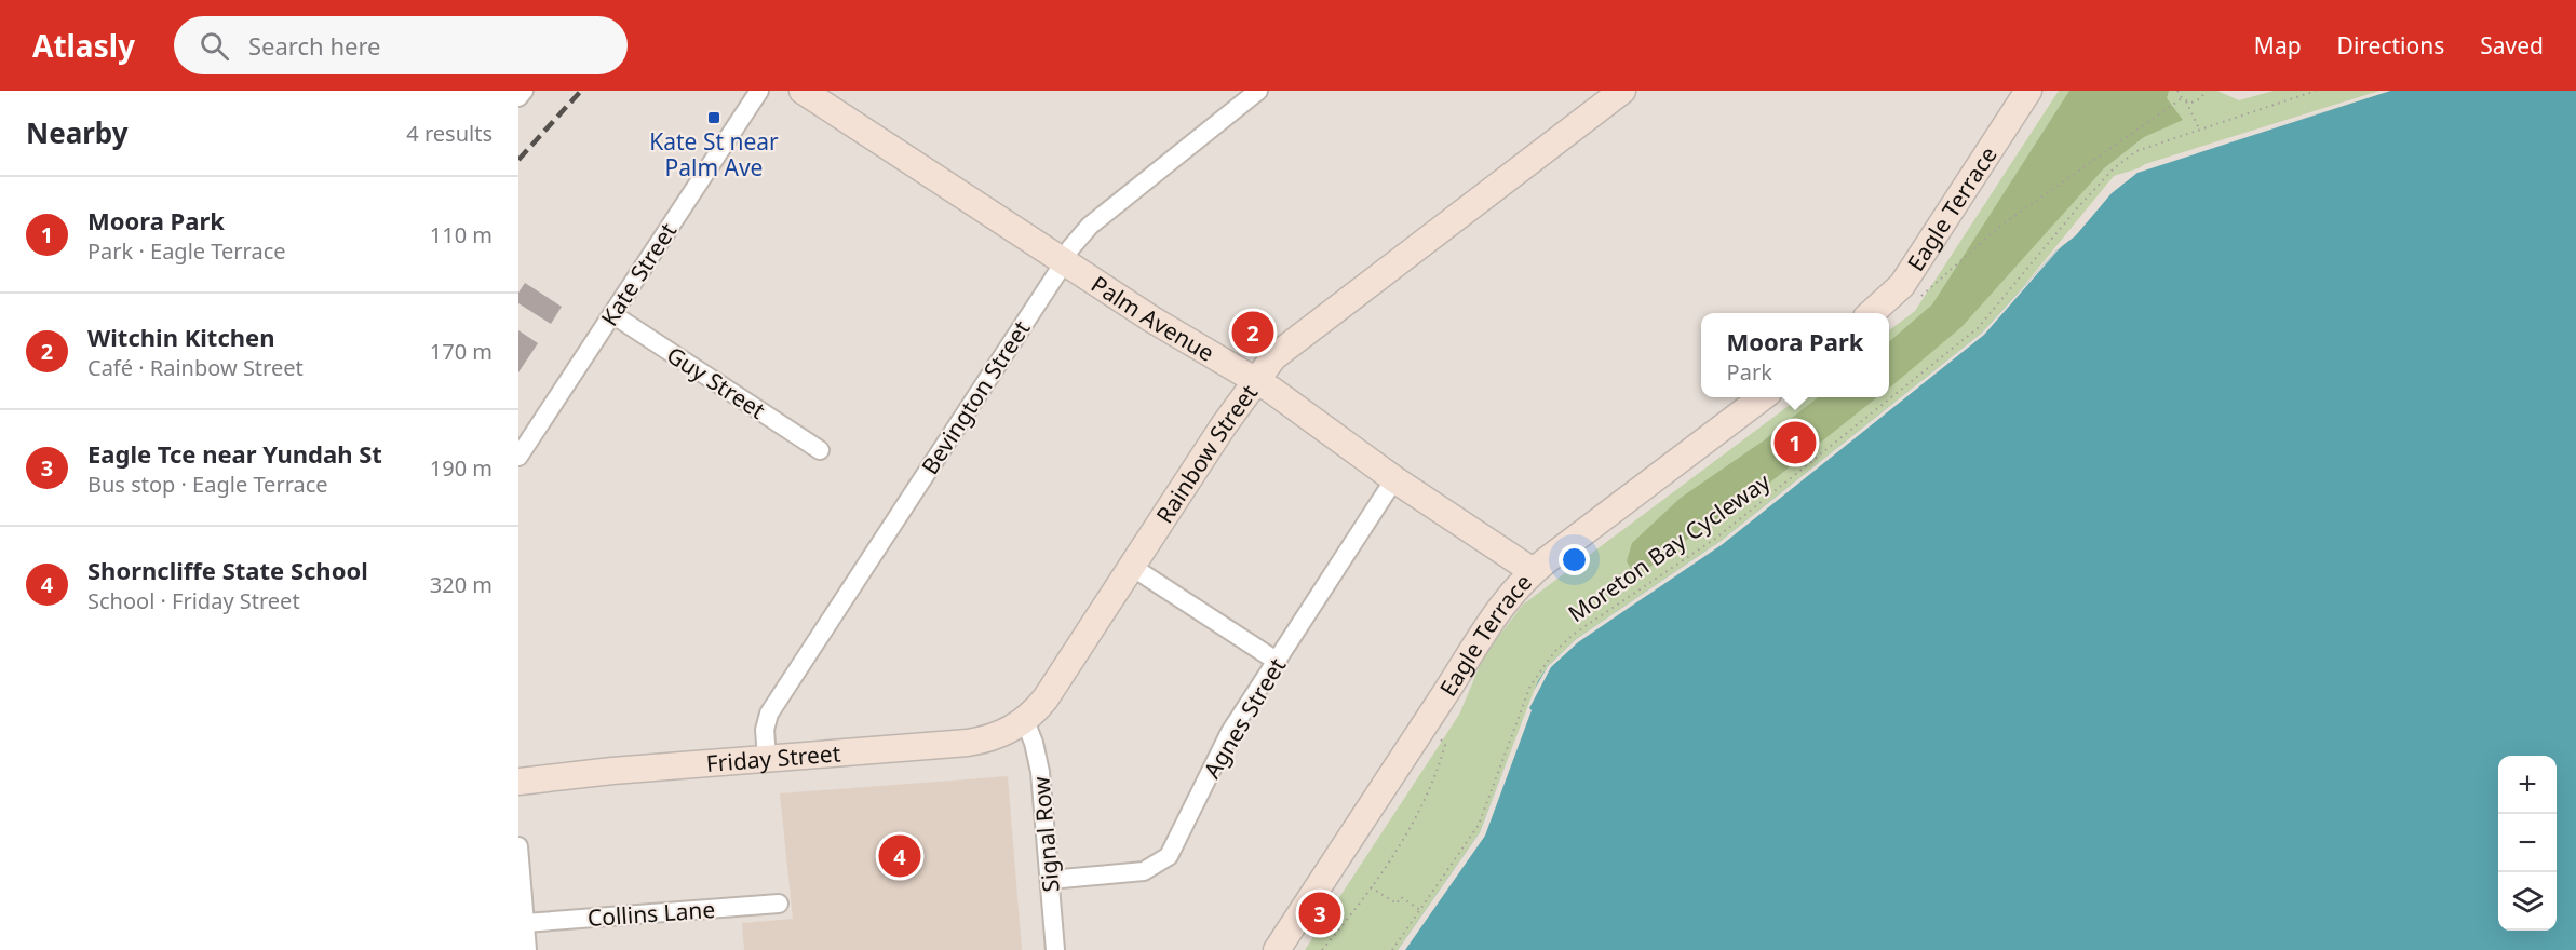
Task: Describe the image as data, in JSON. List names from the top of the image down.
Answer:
{
  "streets": {
    "street": [
      "Eagle Terrace",
      "Kate Street",
      "Palm Avenue",
      "Guy Street",
      "Bevington Street",
      "Rainbow Street",
      "Agnes Street",
      "Friday Street",
      "Signal Row",
      "Collins Lane"
    ],
    "path": ["Moreton Bay Cycleway"]
  },
  "crossings": [
    ["Eagle Terrace", "Palm Avenue"],
    ["Kate Street", "Guy Street"],
    ["Palm Avenue", "Bevington Street"],
    ["Palm Avenue", "Rainbow Street"],
    ["Palm Avenue", "Agnes Street"],
    ["Bevington Street", "Friday Street"],
    ["Rainbow Street", "Friday Street"],
    ["Rainbow Street", "Signal Row"],
    ["Agnes Street", "Signal Row"],
    ["Friday Street", "Signal Row"]
  ],
  "places": {
    "transit": ["Kate St near Palm Ave"]
  },
  "page": {
    "header": "Atlasly",
    "search": "Search here",
    "nav": ["Map", "Directions", "Saved"],
    "heading": ["Nearby", "4 results"],
    "list": [
      {
        "mark": "1",
        "name": "Moora Park",
        "note": "Park · Eagle Terrace",
        "value": "110 m"
      },
      {
        "mark": "2",
        "name": "Witchin Kitchen",
        "note": "Café · Rainbow Street",
        "value": "170 m"
      },
      {
        "mark": "3",
        "name": "Eagle Tce near Yundah St",
        "note": "Bus stop · Eagle Terrace",
        "value": "190 m"
      },
      {
        "mark": "4",
        "name": "Shorncliffe State School",
        "note": "School · Friday Street",
        "value": "320 m"
      }
    ],
    "pins": [
      "2",
      "1",
      "4",
      "3"
    ],
    "popup": ["Moora Park", "Park"],
    "map_buttons": ["+", "−"]
  }
}
